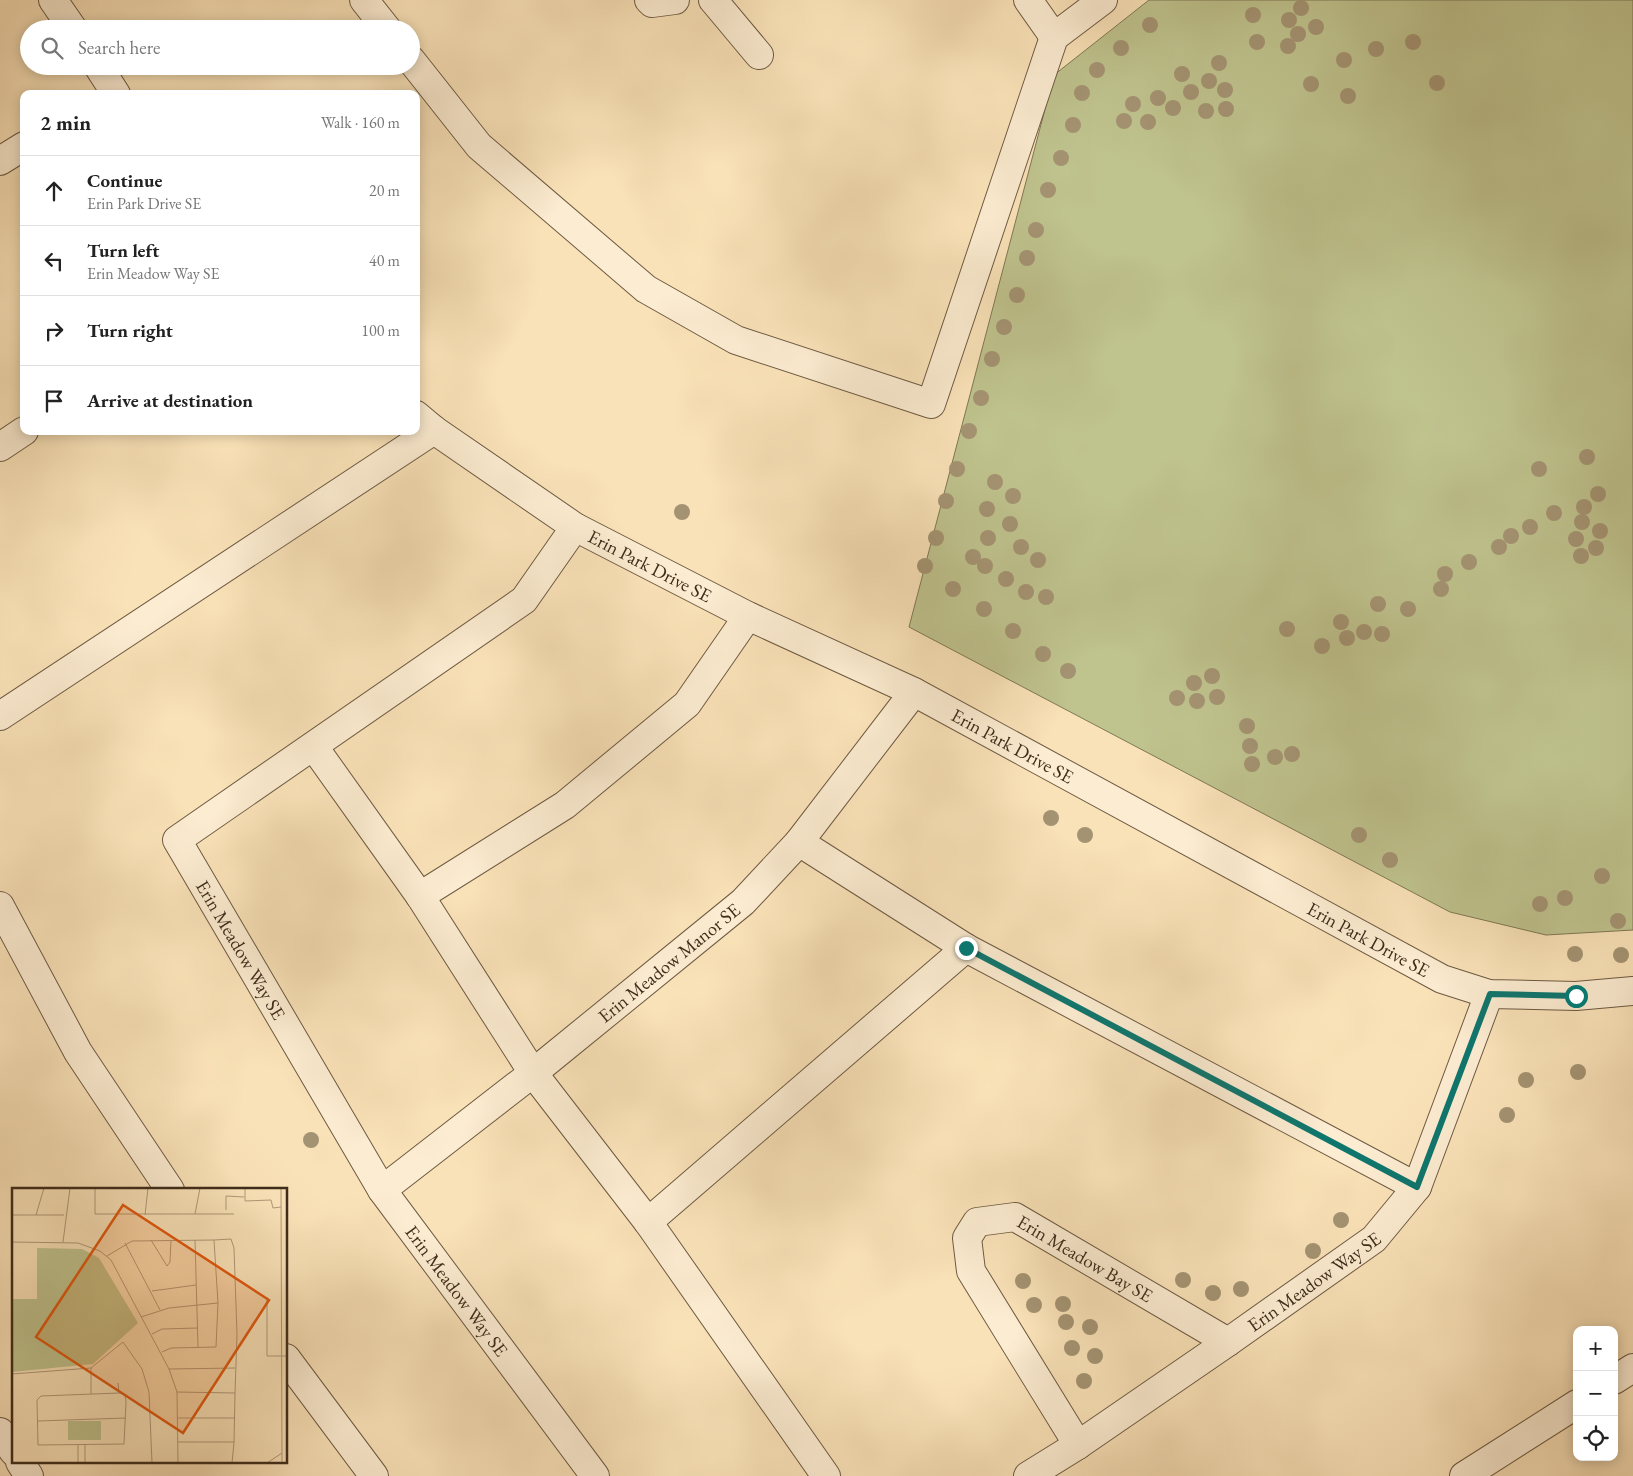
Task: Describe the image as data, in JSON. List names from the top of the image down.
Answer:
{
  "streets": {
    "street": [
      "Erin Park Drive SE",
      "Erin Meadow Way SE",
      "Erin Meadow Manor SE",
      "Erin Meadow Bay SE"
    ]
  },
  "crossings": [
    ["Erin Park Drive SE", "Erin Meadow Way SE"],
    ["Erin Park Drive SE", "Erin Meadow Manor SE"],
    ["Erin Meadow Way SE", "Erin Meadow Manor SE"],
    ["Erin Meadow Way SE", "Erin Meadow Bay SE"]
  ],
  "page": {
    "search": "Search here",
    "heading": ["2 min", "Walk · 160 m"],
    "list": [
      ["Continue", "Erin Park Drive SE", "20 m"],
      ["Turn left", "Erin Meadow Way SE", "40 m"],
      ["Turn right", "100 m"],
      "Arrive at destination"
    ],
    "map_buttons": ["+", "−"]
  }
}
